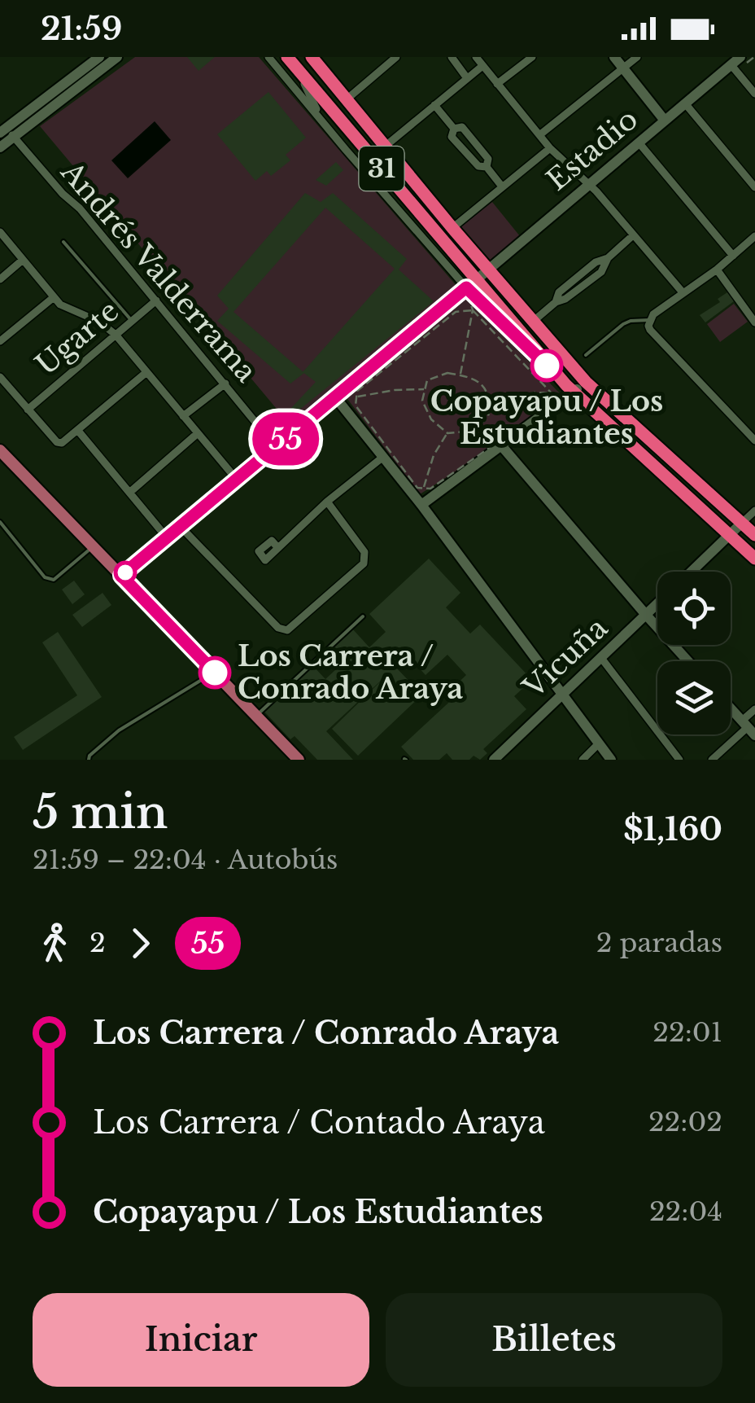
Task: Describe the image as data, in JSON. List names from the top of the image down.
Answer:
{
  "streets": {
    "highway": ["31"],
    "street": [
      "Estadio",
      "Andrés Valderrama",
      "Ugarte",
      "Vicuña"
    ]
  },
  "crossings": [
    ["Estadio", "31"],
    ["Estadio", "Andrés Valderrama"],
    ["Andrés Valderrama", "Ugarte"]
  ],
  "places": ["Copayapu / Los Estudiantes", "Los Carrera / Conrado Araya"],
  "lines": ["bus line 55"],
  "page": {
    "status": "21:59",
    "on_map": "55",
    "heading": ["5 min", "21:59 – 22:04 · Autobús", "$1,160"],
    "legs": ["2", "55", "2 paradas"],
    "list": [
      {
        "name": "Los Carrera / Conrado Araya",
        "value": "22:01"
      },
      {
        "name": "Los Carrera / Contado Araya",
        "value": "22:02"
      },
      {
        "name": "Copayapu / Los Estudiantes",
        "value": "22:04"
      }
    ],
    "buttons": ["Iniciar", "Billetes"]
  }
}
